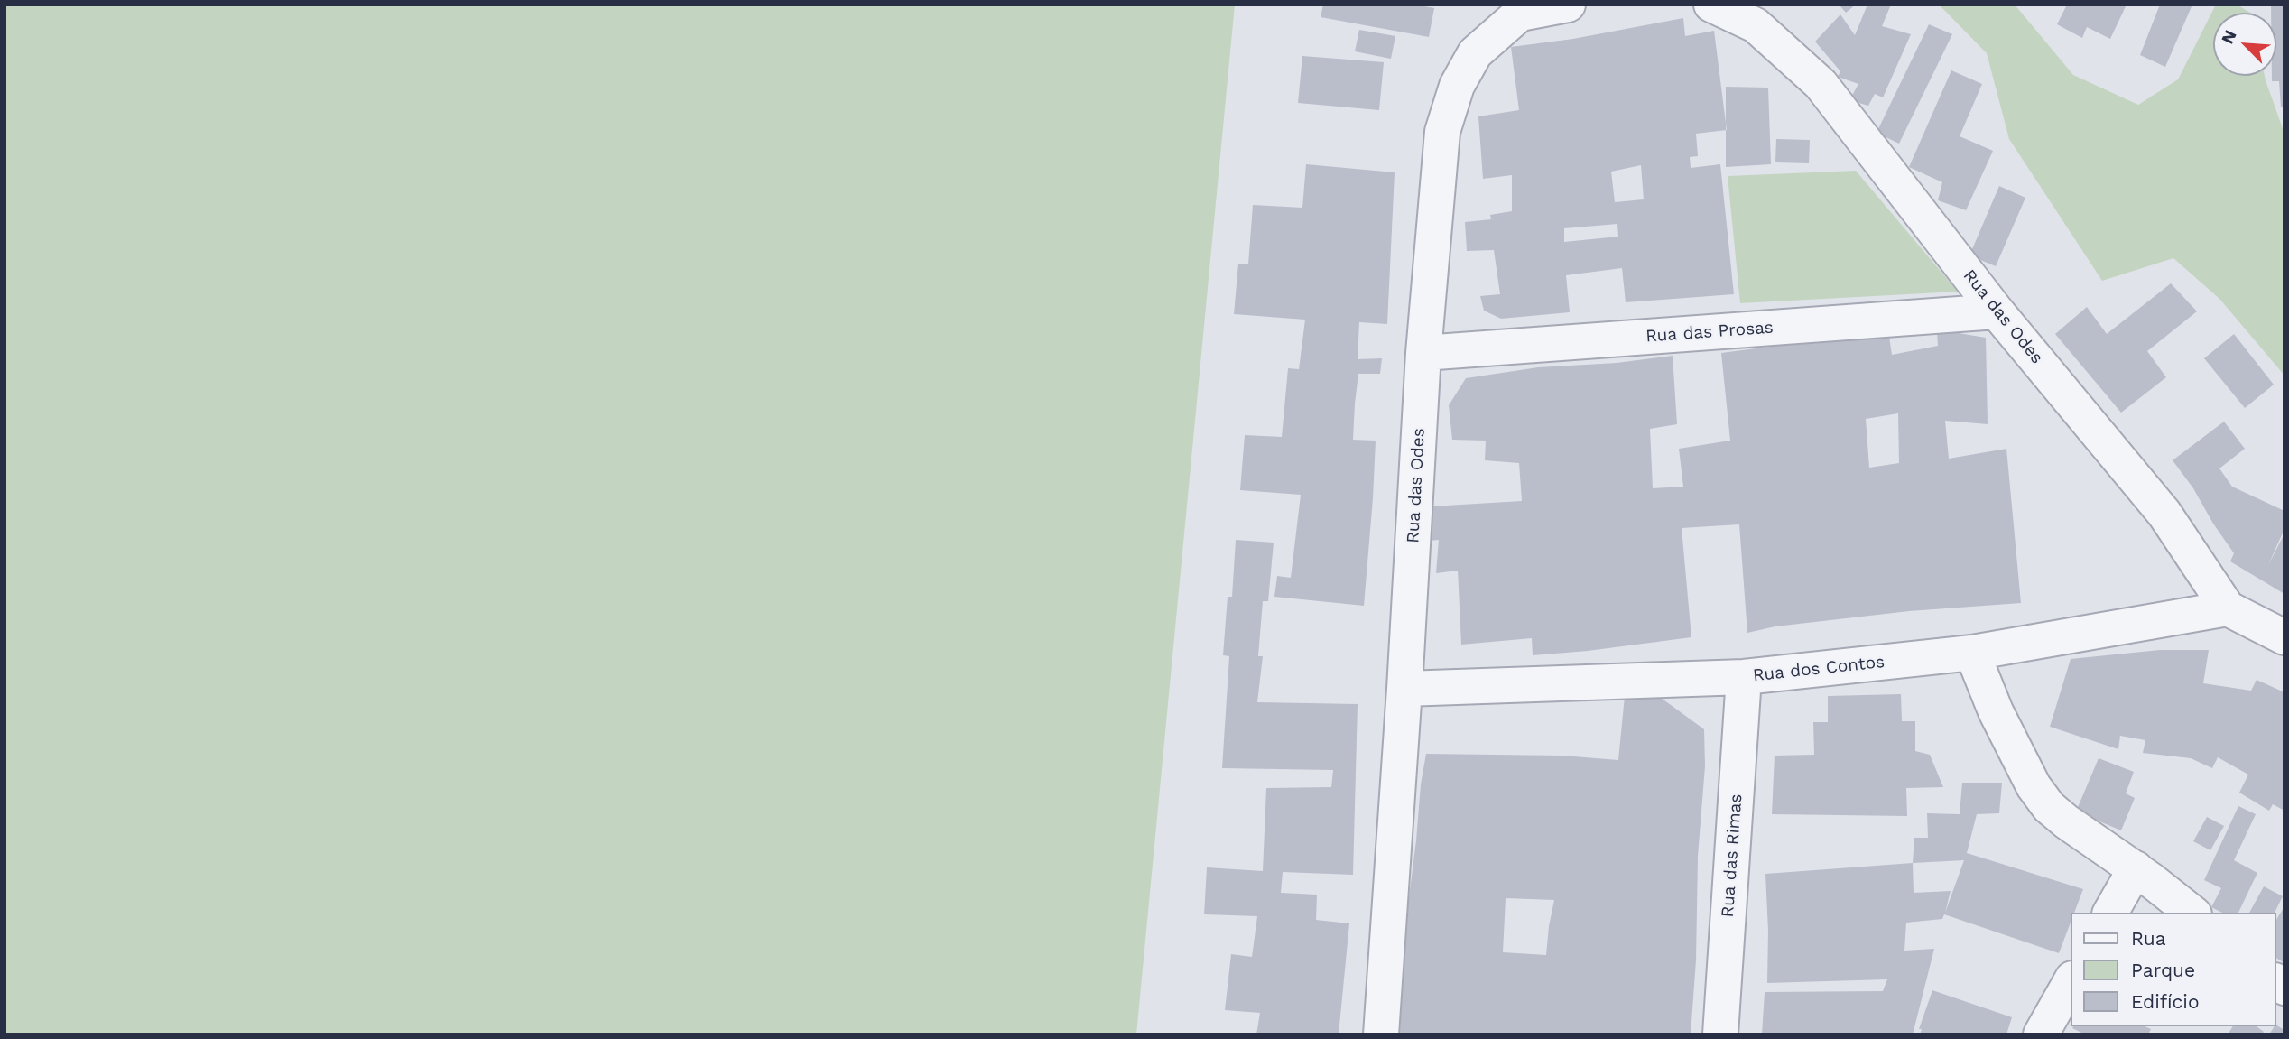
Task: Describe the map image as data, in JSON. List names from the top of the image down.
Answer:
{
  "streets": {
    "street": [
      "Rua das Odes",
      "Rua das Prosas",
      "Rua dos Contos",
      "Rua das Rimas"
    ]
  },
  "crossings": [
    ["Rua das Odes", "Rua das Prosas"],
    ["Rua das Odes", "Rua dos Contos"],
    ["Rua dos Contos", "Rua das Rimas"]
  ],
  "legend": ["Rua", "Parque", "Edifício"],
  "north": "top left"
}
